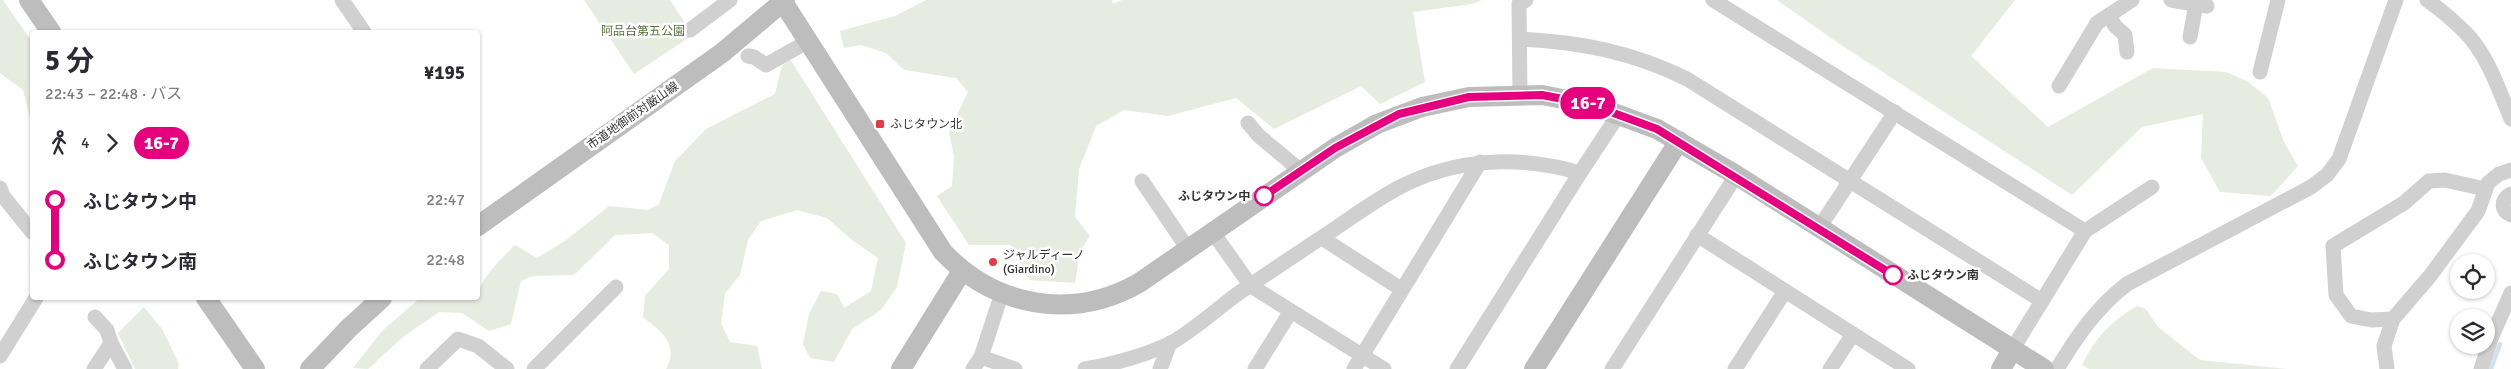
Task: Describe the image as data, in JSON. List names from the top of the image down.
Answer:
{
  "streets": {
    "street": ["市道地御前対厳山線"]
  },
  "parks": ["阿品台第五公園"],
  "places": {
    "transit": ["ふじタウン北"],
    "other": ["ふじタウン中", "ジャルディーノ (Giardino)", "ふじタウン南"]
  },
  "lines": ["bus line 16-7"],
  "page": {
    "on_map": "16-7",
    "heading": ["5 分", "22:43 – 22:48 · バス", "¥195"],
    "legs": ["4", "16-7"],
    "list": [
      {
        "name": "ふじタウン中",
        "value": "22:47"
      },
      {
        "name": "ふじタウン南",
        "value": "22:48"
      }
    ]
  }
}
